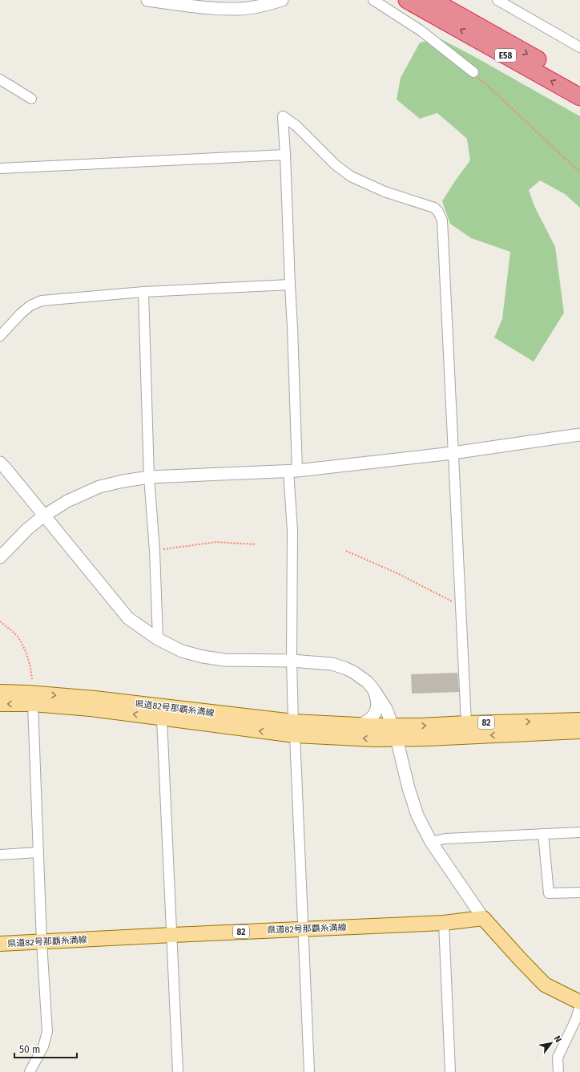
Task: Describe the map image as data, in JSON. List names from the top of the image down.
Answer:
{
  "streets": {
    "highway": ["E58"],
    "main road": ["県道82号那覇糸満線", "82"]
  },
  "scale_bar": "50 m",
  "north": "top right"
}
